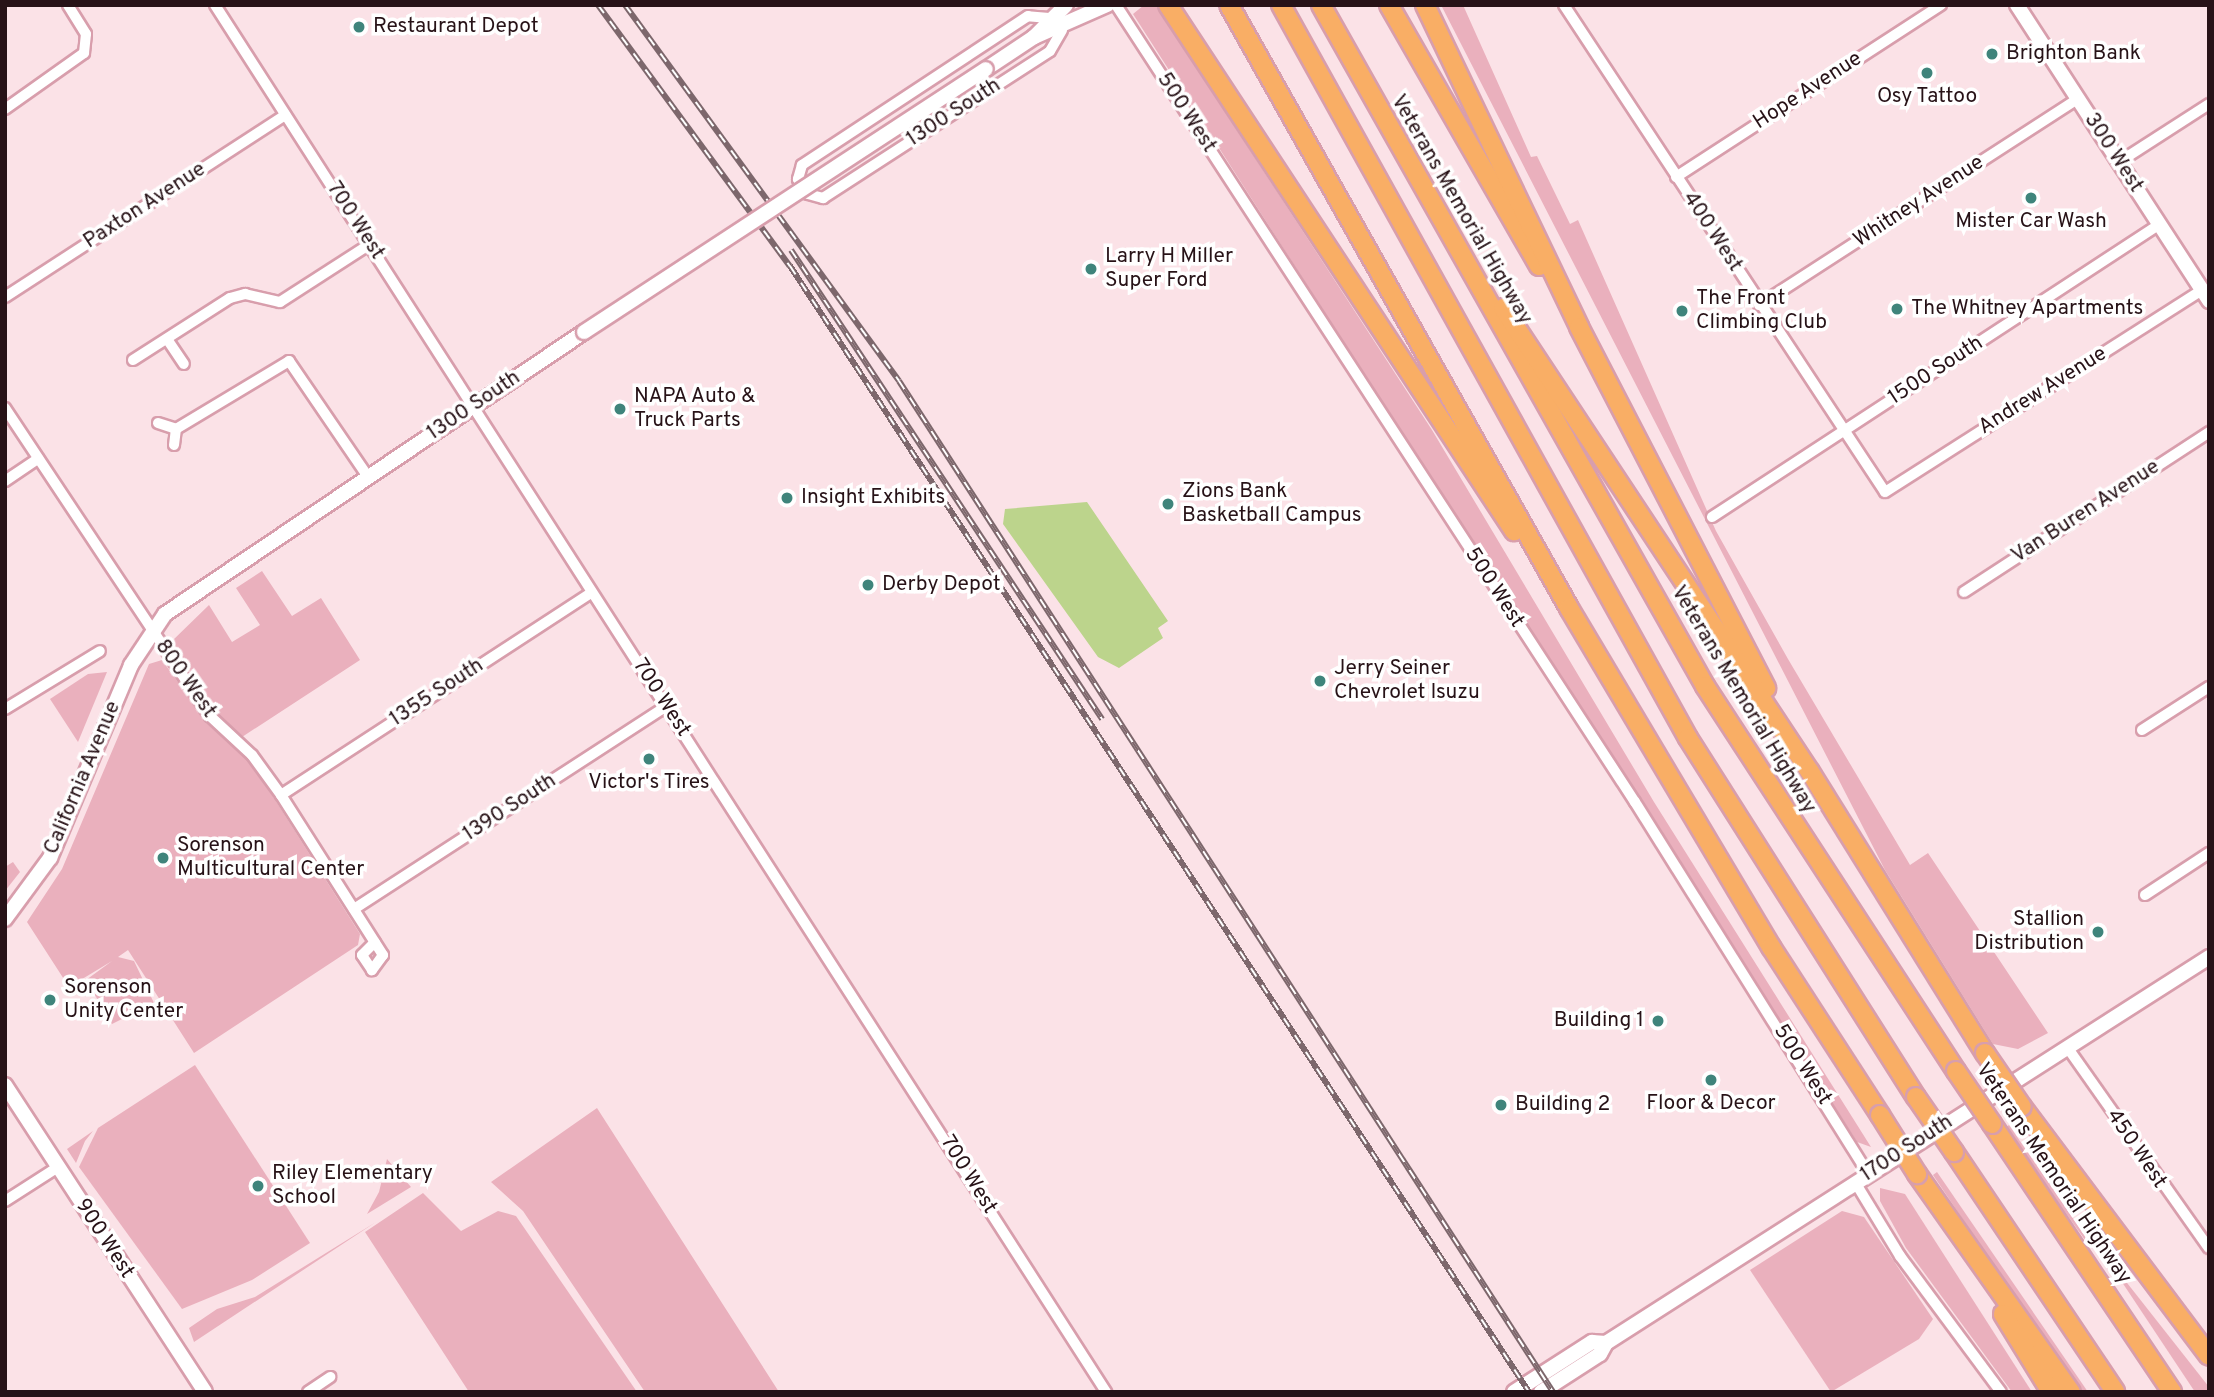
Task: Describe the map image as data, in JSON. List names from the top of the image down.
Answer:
{
  "streets": {
    "highway": ["Veterans Memorial Highway"],
    "main road": [
      "1300 South",
      "300 West",
      "California Avenue",
      "1700 South",
      "900 West"
    ],
    "street": [
      "Hope Avenue",
      "500 West",
      "Whitney Avenue",
      "Paxton Avenue",
      "700 West",
      "400 West",
      "1500 South",
      "Andrew Avenue",
      "Van Buren Avenue",
      "800 West",
      "1355 South",
      "1390 South",
      "450 West"
    ]
  },
  "crossings": [
    ["Hope Avenue", "400 West"],
    ["1300 South", "700 West"],
    ["1300 South", "800 West"],
    ["1300 South", "California Avenue"],
    ["500 West", "1700 South"],
    ["300 West", "Whitney Avenue"],
    ["300 West", "1500 South"],
    ["300 West", "Andrew Avenue"],
    ["Whitney Avenue", "400 West"],
    ["Paxton Avenue", "700 West"],
    ["700 West", "1355 South"],
    ["700 West", "1390 South"],
    ["400 West", "1500 South"],
    ["400 West", "Andrew Avenue"],
    ["800 West", "1355 South"],
    ["800 West", "California Avenue"],
    ["800 West", "1390 South"],
    ["1700 South", "450 West"]
  ],
  "places": [
    "Restaurant Depot",
    "Brighton Bank",
    "Osy Tattoo",
    "Mister Car Wash",
    "Larry H Miller Super Ford",
    "The Whitney Apartments",
    "The Front Climbing Club",
    "NAPA Auto & Truck Parts",
    "Insight Exhibits",
    "Zions Bank Basketball Campus",
    "Derby Depot",
    "Jerry Seiner Chevrolet Isuzu",
    "Victor's Tires",
    "Sorenson Multicultural Center",
    "Stallion Distribution",
    "Sorenson Unity Center",
    "Building 1",
    "Floor & Decor",
    "Building 2",
    "Riley Elementary School"
  ]
}
